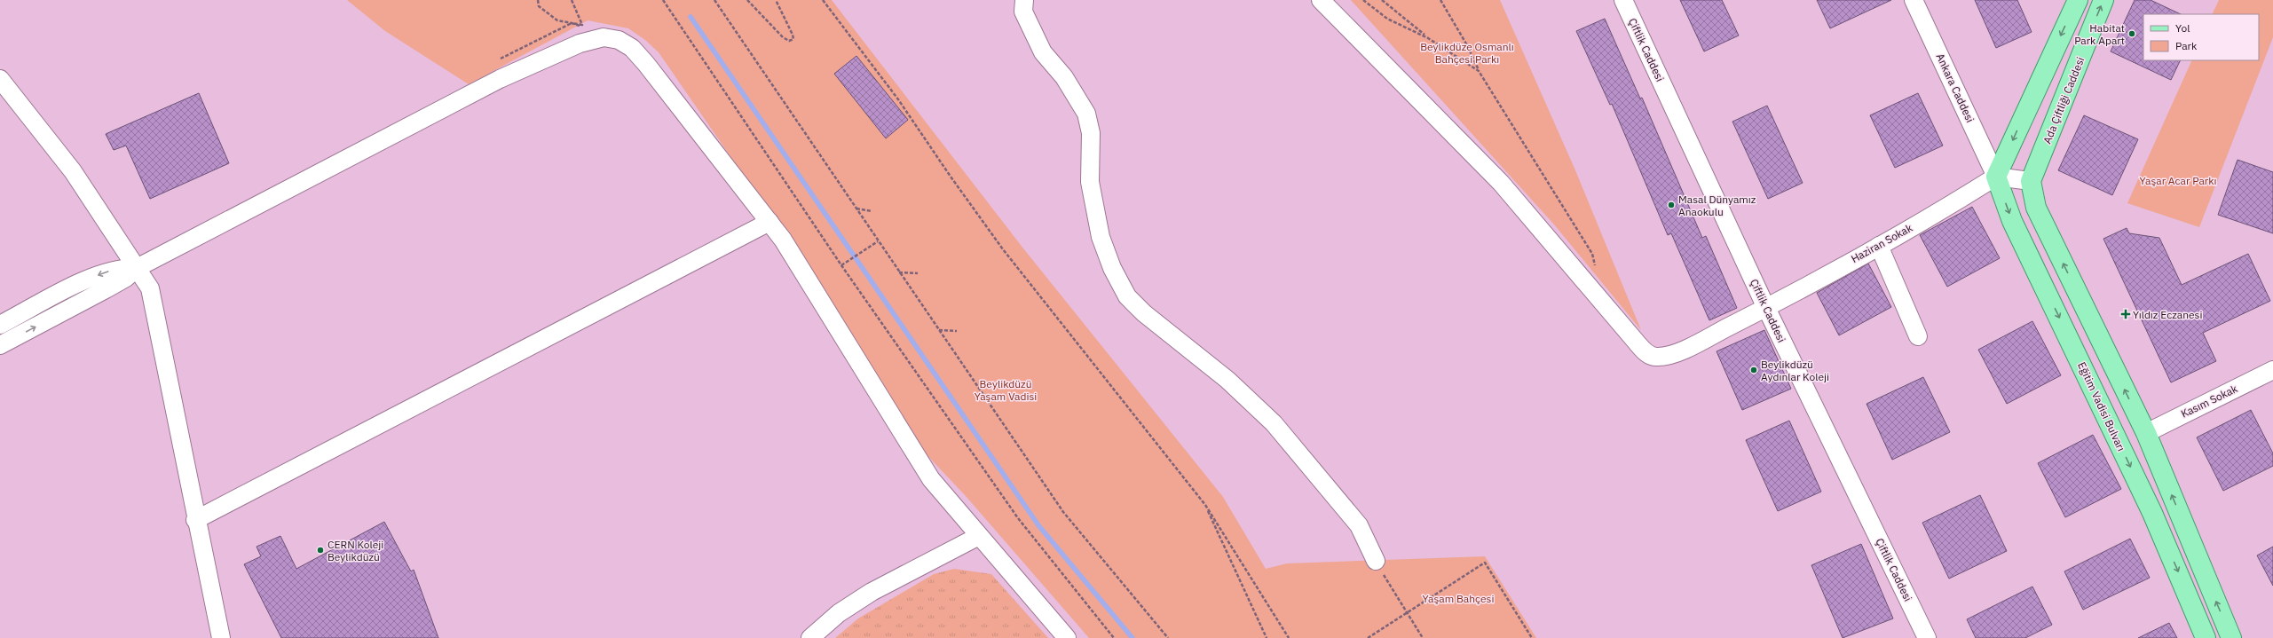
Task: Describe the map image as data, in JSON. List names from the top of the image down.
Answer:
{
  "streets": {
    "main road": ["Ada Çiftliği Caddesi", "Eğitim Vadisi Bulvarı"],
    "street": [
      "Çiftlik Caddesi",
      "Ankara Caddesi",
      "Haziran Sokak",
      "Kasım Sokak"
    ]
  },
  "crossings": [
    ["Çiftlik Caddesi", "Haziran Sokak"],
    ["Ankara Caddesi", "Haziran Sokak"],
    ["Ankara Caddesi", "Eğitim Vadisi Bulvarı"],
    ["Haziran Sokak", "Eğitim Vadisi Bulvarı"]
  ],
  "parks": [
    "Beylikdüze Osmanlı Bahçesi Parkı",
    "Yaşar Acar Parkı",
    "Beylikdüzü Yaşam Vadisi",
    "Yaşam Bahçesi"
  ],
  "places": {
    "other": [
      "Habitat Park Apart",
      "Masal Dünyamız Anaokulu",
      "Beylikdüzü Aydınlar Koleji",
      "CERN Koleji Beylikdüzü"
    ],
    "health": ["Yıldız Eczanesi"]
  },
  "legend": ["Yol", "Park"]
}
